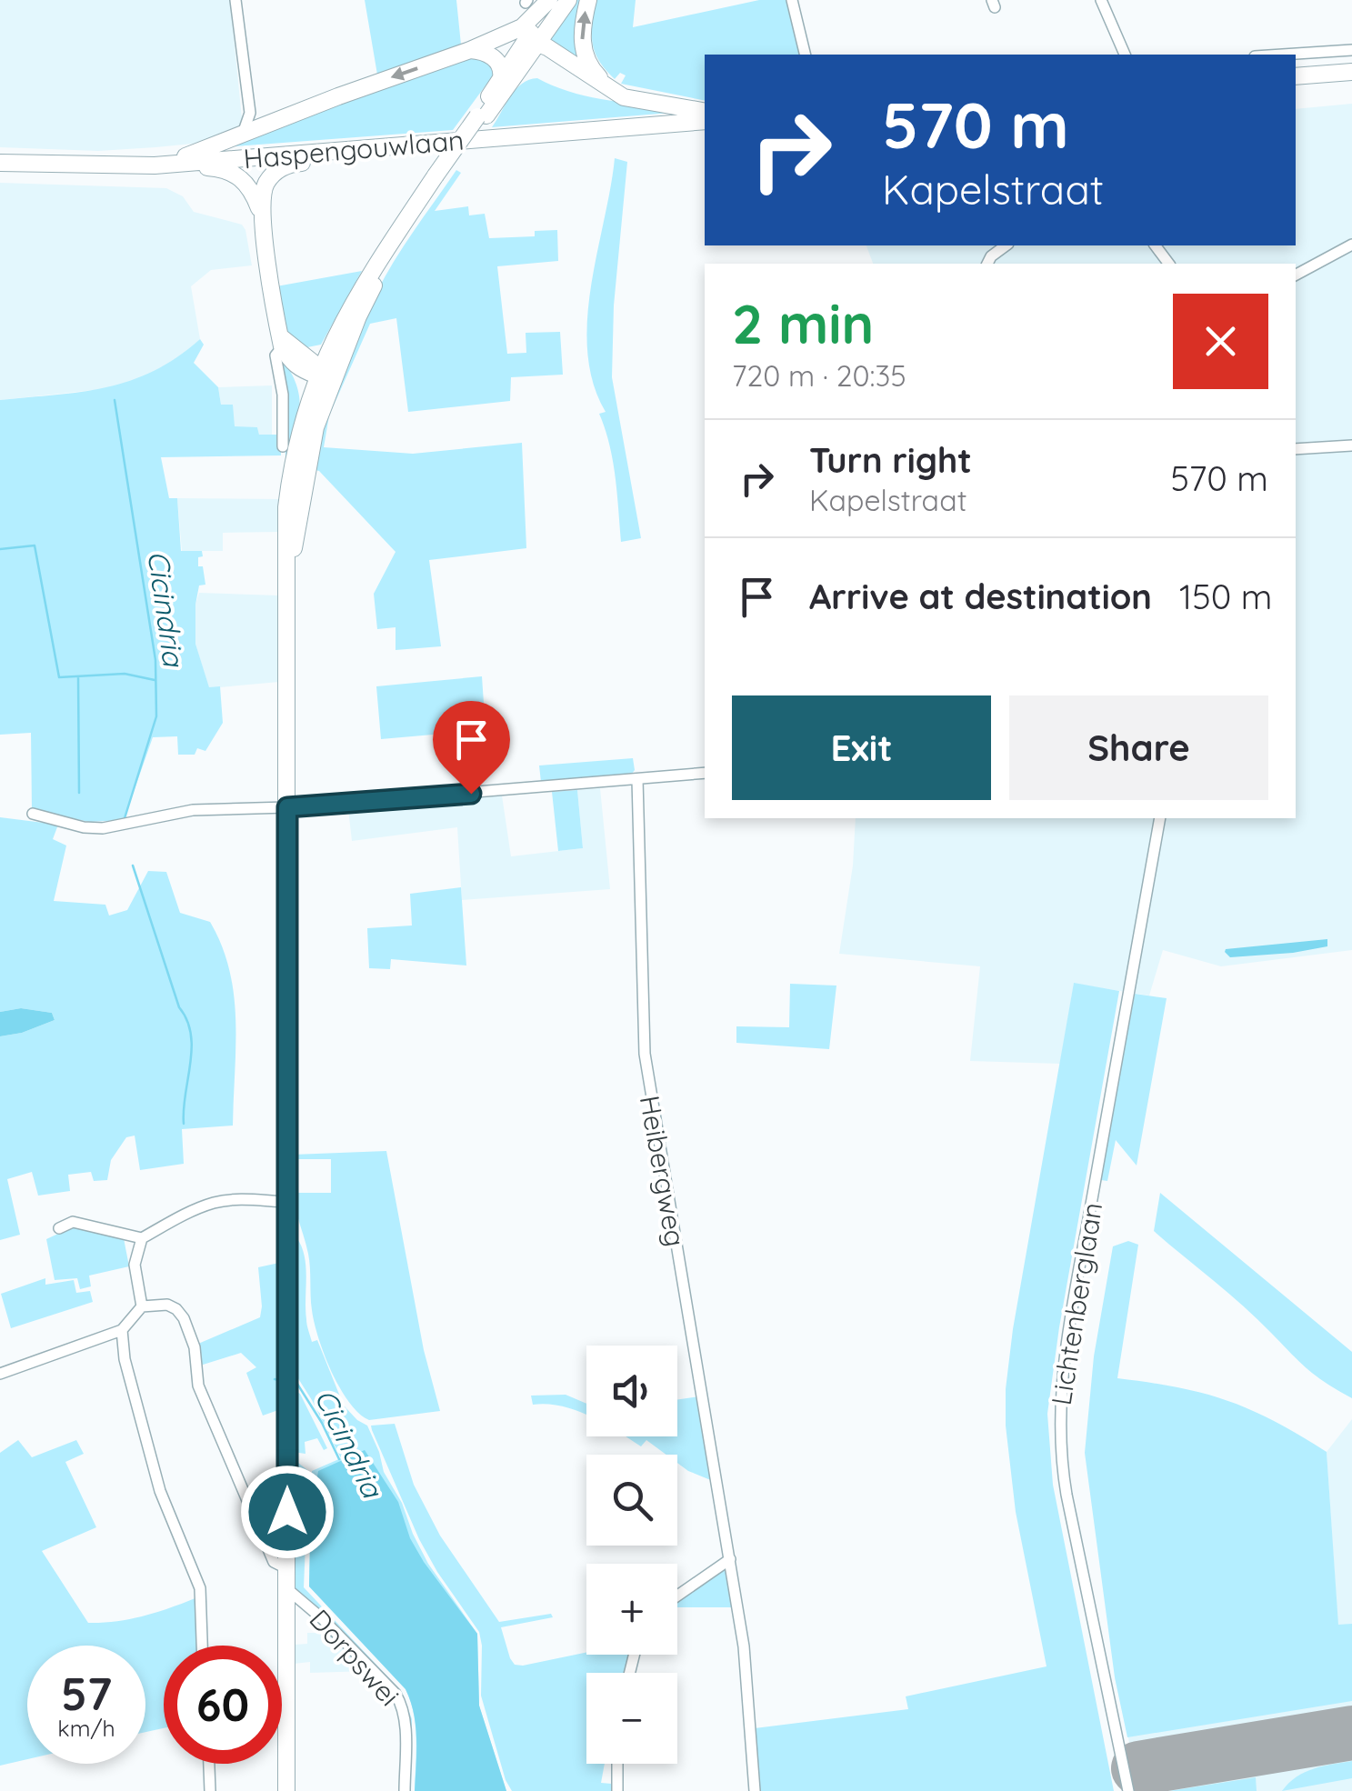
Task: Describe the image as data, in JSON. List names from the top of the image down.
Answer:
{
  "streets": {
    "main road": ["Haspengouwlaan"],
    "street": ["Heibergweg", "Lichtenberglaan", "Dorpswei"]
  },
  "water": ["Cicindria"],
  "page": {
    "turn": ["570 m", "Kapelstraat"],
    "heading": ["2 min", "720 m · 20:35"],
    "list": [
      {
        "name": "Turn right",
        "note": "Kapelstraat",
        "value": "570 m"
      },
      {
        "name": "Arrive at destination",
        "value": "150 m"
      }
    ],
    "buttons": ["Exit", "Share"],
    "map_buttons": ["+", "−"],
    "speed": "57 km/h",
    "limit": "60"
  }
}
